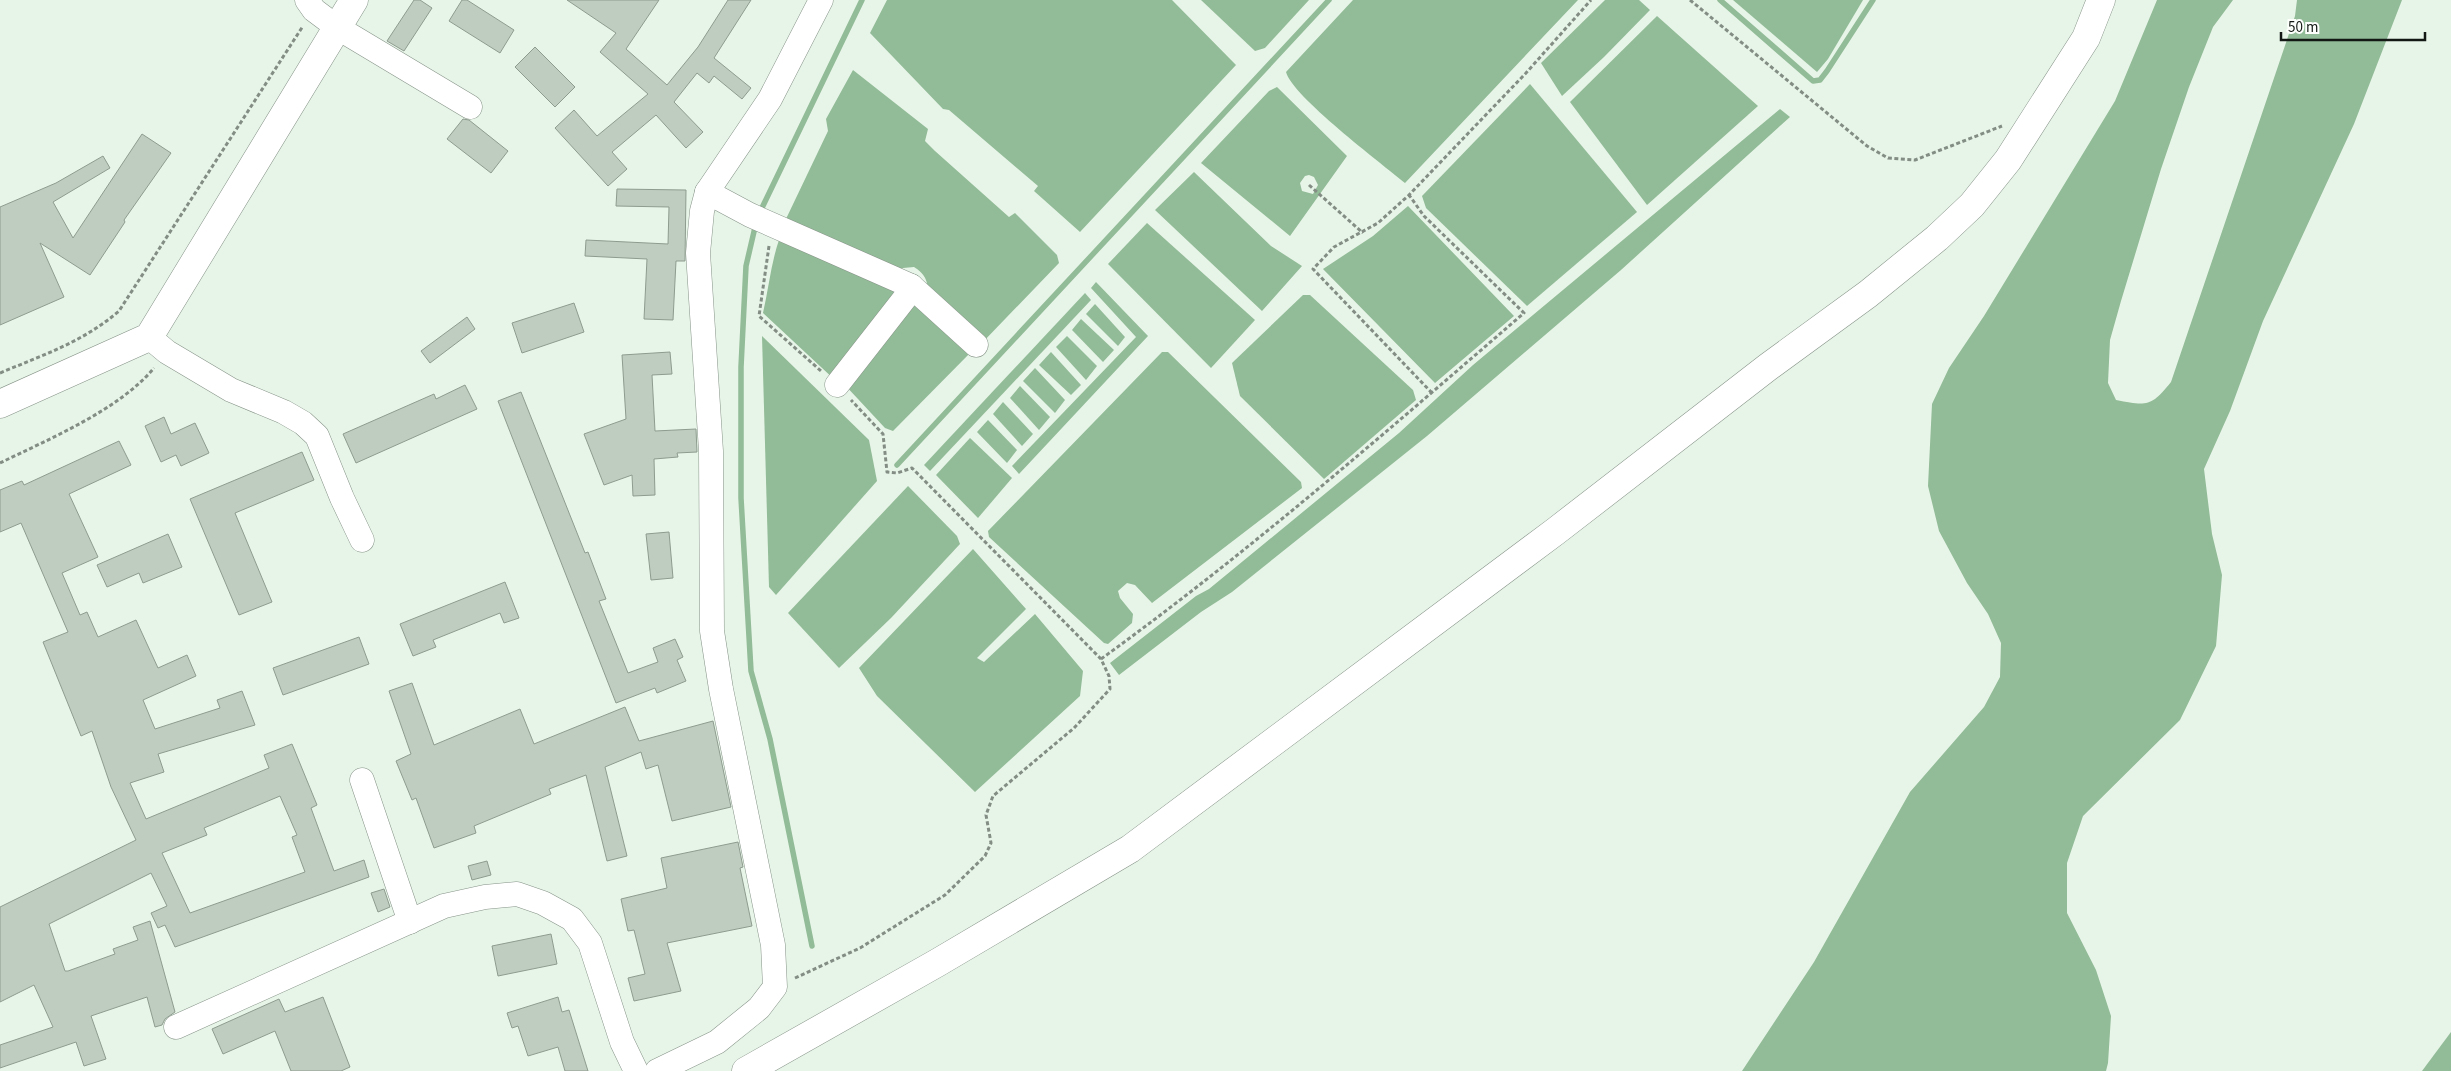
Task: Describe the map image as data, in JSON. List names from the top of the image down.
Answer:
{
  "scale_bar": "50 m"
}
